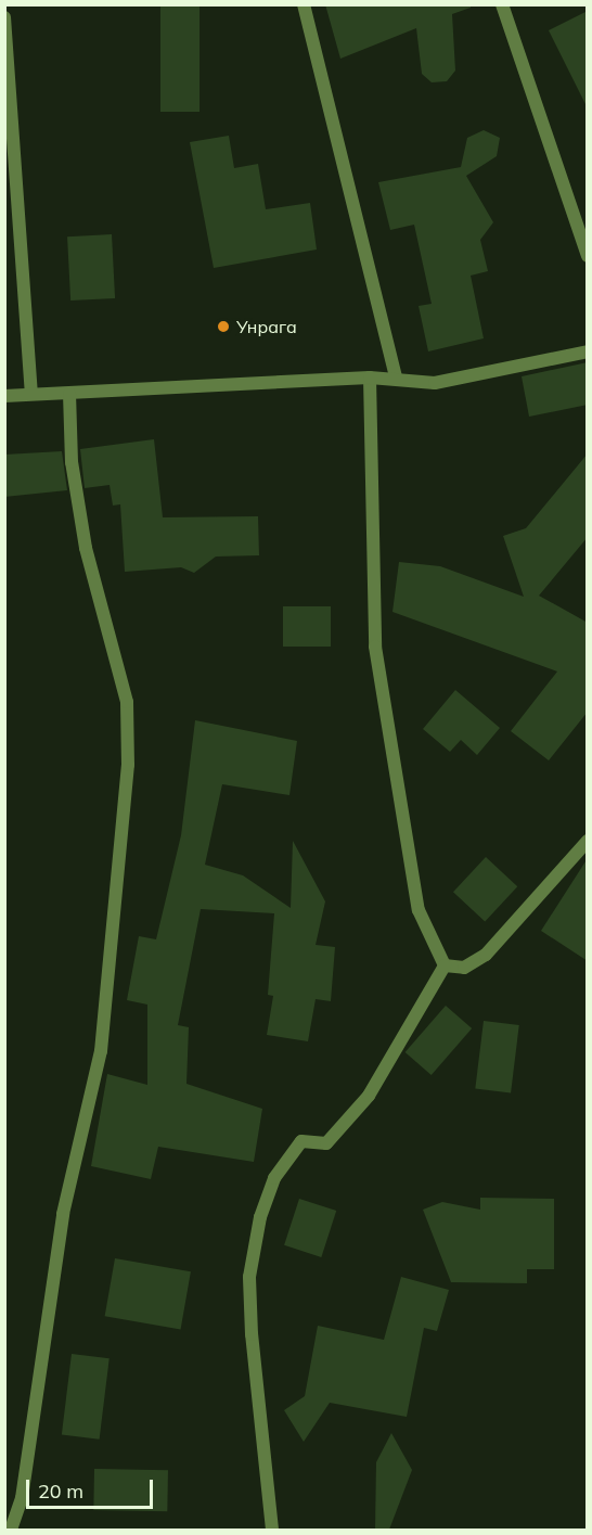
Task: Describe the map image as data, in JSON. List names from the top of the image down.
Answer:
{
  "places": ["Унрага"],
  "scale_bar": "20 m"
}
